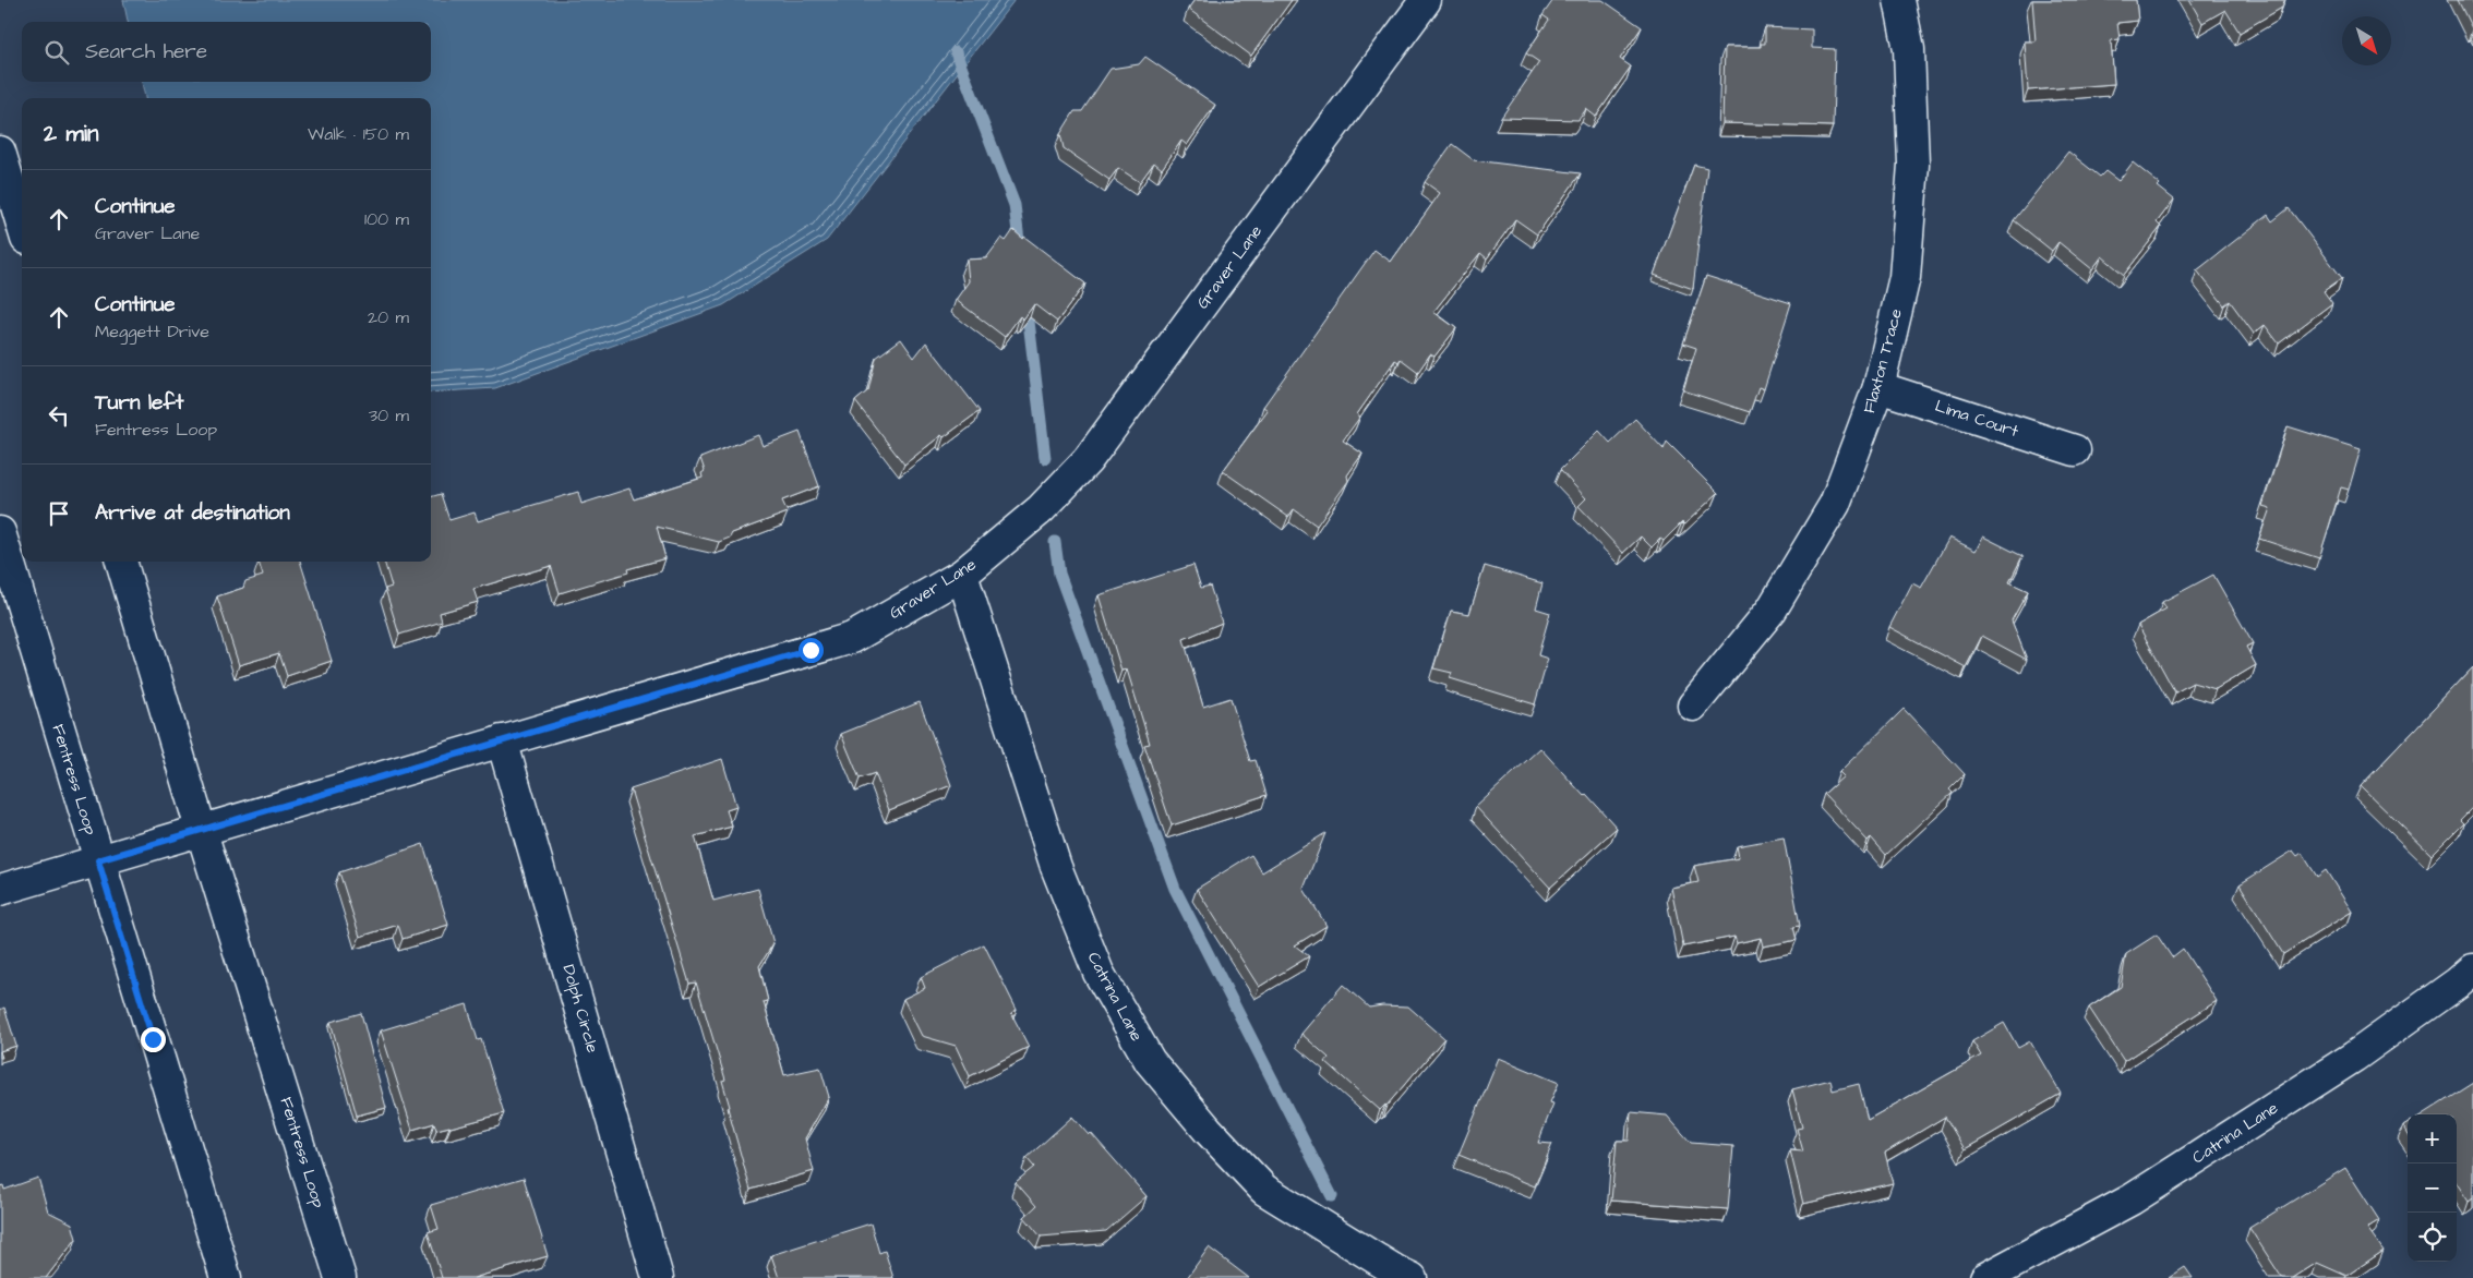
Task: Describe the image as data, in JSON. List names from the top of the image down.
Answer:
{
  "streets": {
    "street": [
      "Graver Lane",
      "Flaxton Trace",
      "Lima Court",
      "Fentress Loop",
      "Catrina Lane",
      "Dolph Circle"
    ]
  },
  "crossings": [
    ["Graver Lane", "Fentress Loop"],
    ["Graver Lane", "Catrina Lane"],
    ["Graver Lane", "Dolph Circle"],
    ["Flaxton Trace", "Lima Court"]
  ],
  "north": "bottom right",
  "page": {
    "search": "Search here",
    "heading": ["2 min", "Walk · 150 m"],
    "list": [
      ["Continue", "Graver Lane", "100 m"],
      ["Continue", "Meggett Drive", "20 m"],
      ["Turn left", "Fentress Loop", "30 m"],
      "Arrive at destination"
    ],
    "map_buttons": ["+", "−"]
  }
}
